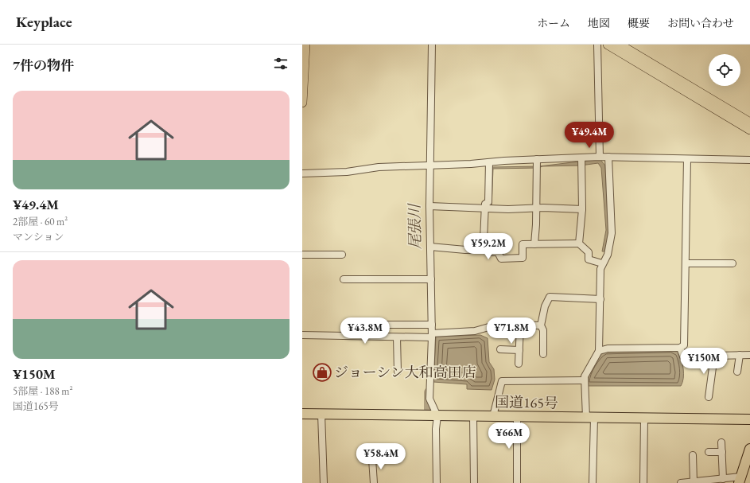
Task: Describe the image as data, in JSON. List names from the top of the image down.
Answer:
{
  "streets": {
    "highway": ["国道165号"]
  },
  "water": ["尾張川"],
  "places": {
    "shop": ["ジョーシン大和高田店"]
  },
  "page": {
    "header": "Keyplace",
    "nav": [
      "ホーム",
      "地図",
      "概要",
      "お問い合わせ"
    ],
    "heading": "7件の物件",
    "list": [
      {
        "name": "¥49.4M",
        "note": "2部屋 · 60 m² · マンション"
      },
      {
        "name": "¥150M",
        "note": "5部屋 · 188 m² · 国道165号"
      }
    ],
    "price": [
      "¥49.4M",
      "¥59.2M",
      "¥43.8M",
      "¥71.8M",
      "¥150M",
      "¥66M",
      "¥58.4M"
    ]
  }
}
